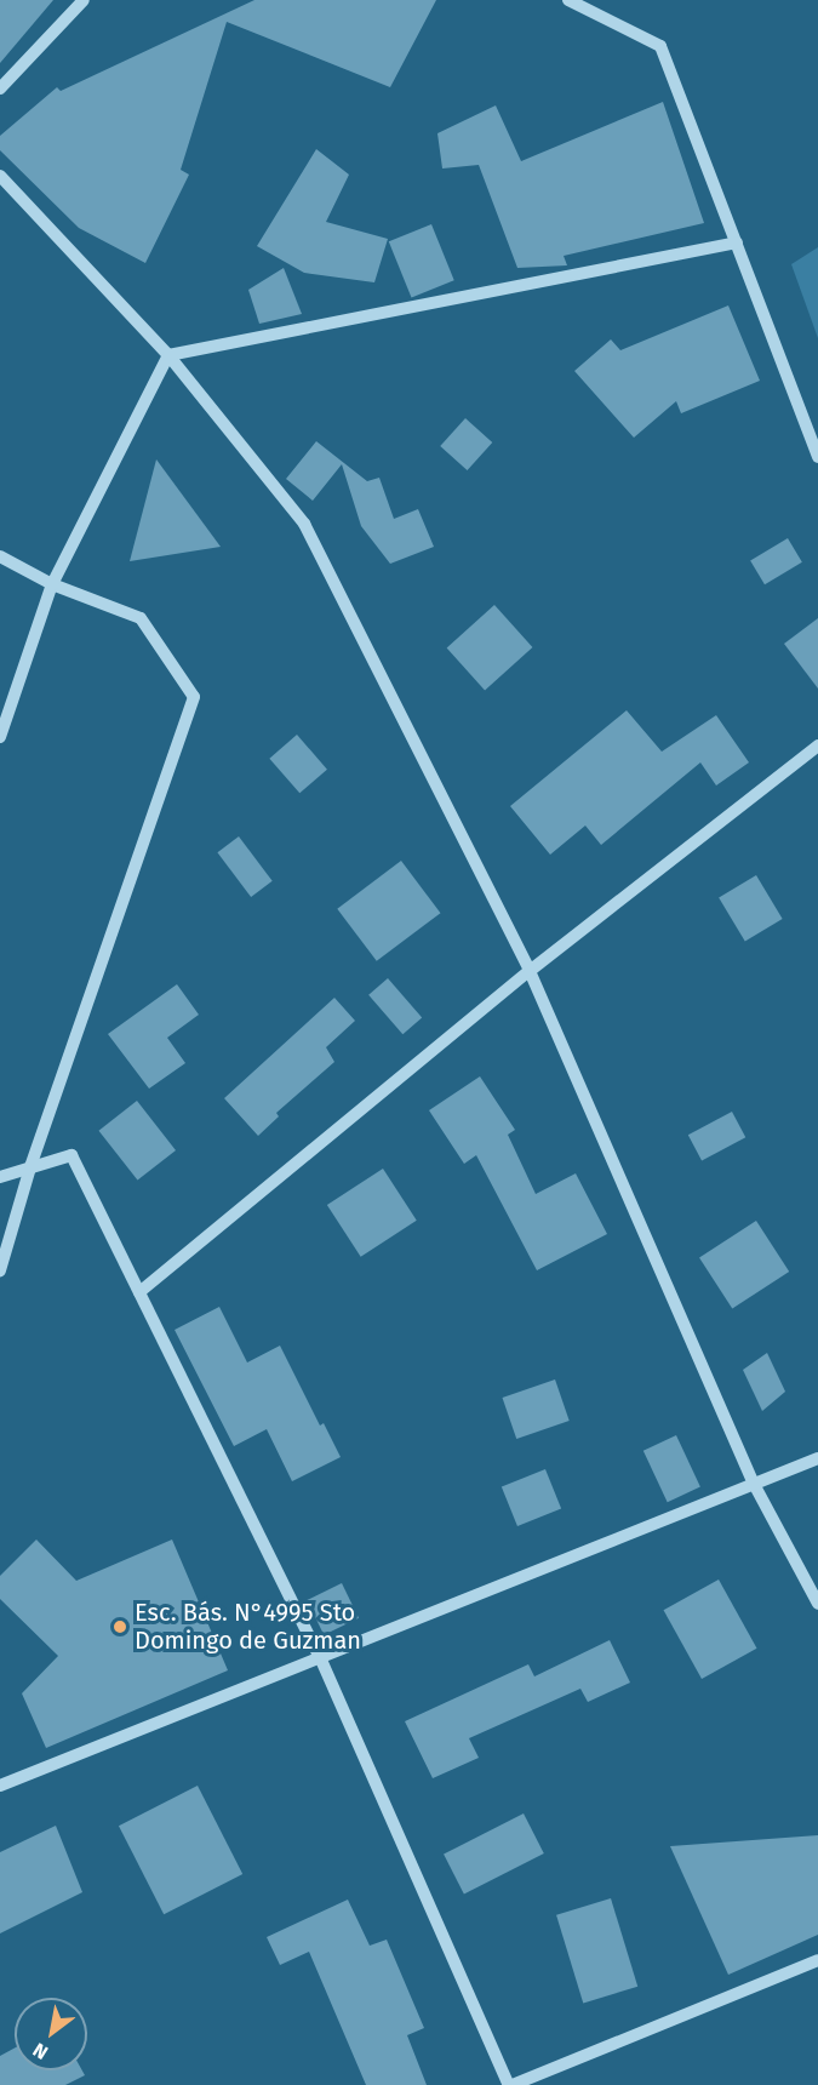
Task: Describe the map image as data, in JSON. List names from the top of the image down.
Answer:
{
  "places": ["Esc. Bás. N°4995 Sto Domingo de Guzman"],
  "north": "bottom left"
}
